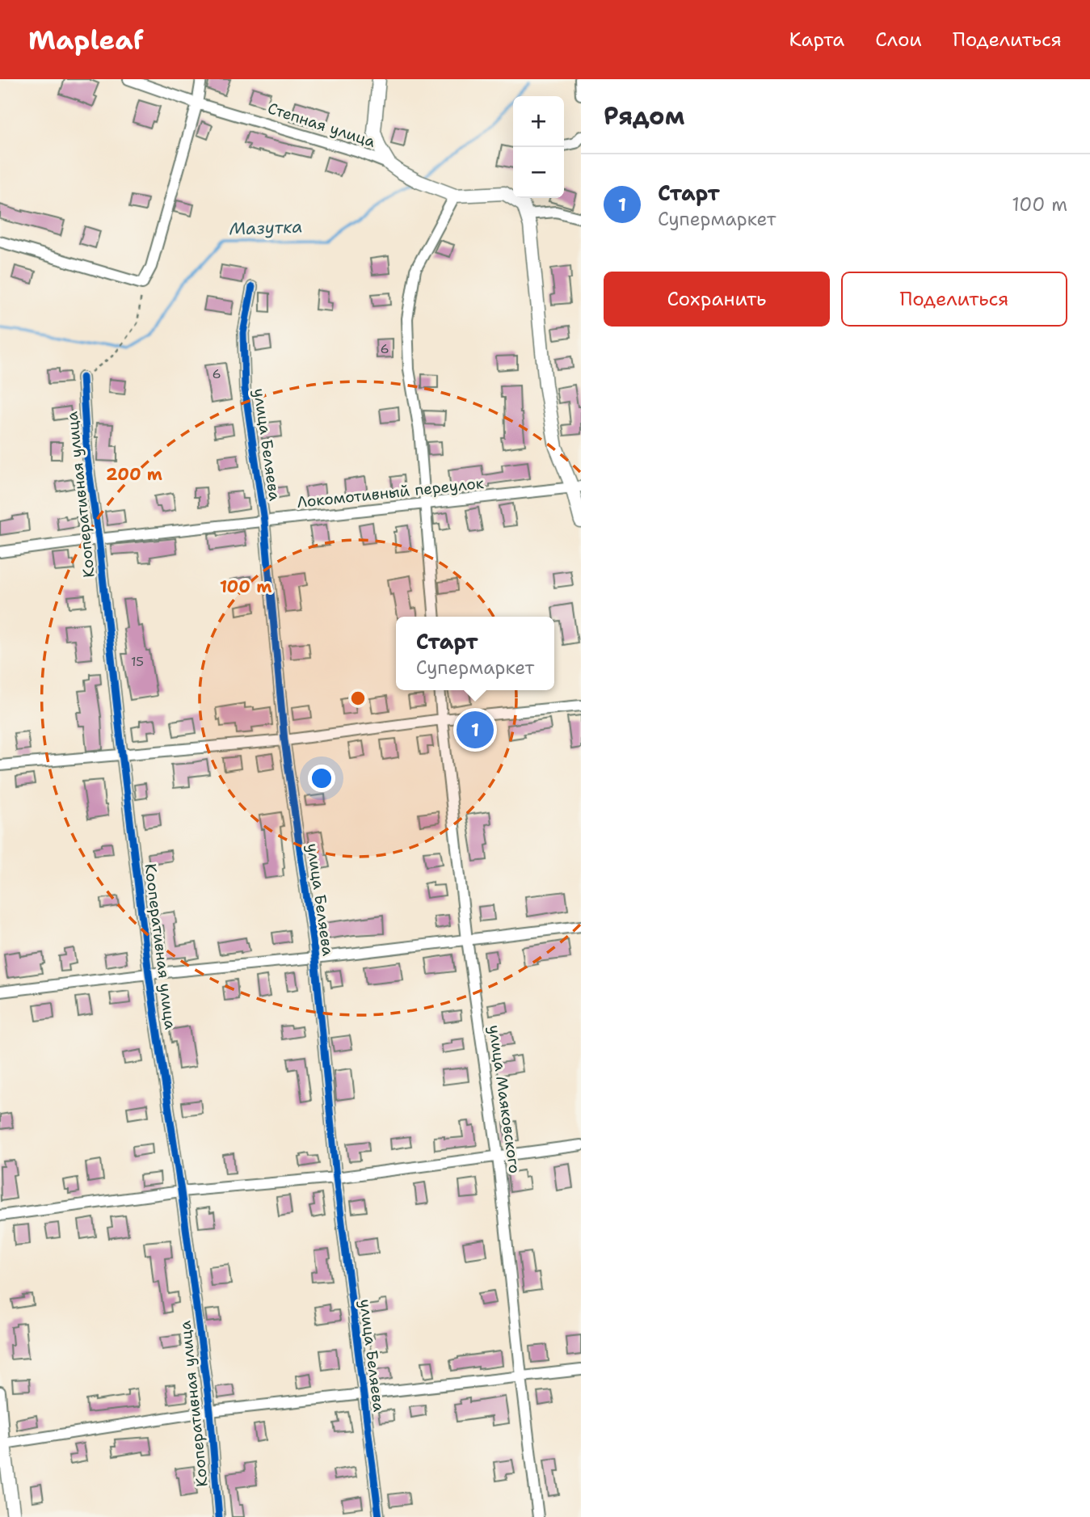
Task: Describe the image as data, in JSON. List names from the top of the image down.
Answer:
{
  "streets": {
    "street": [
      "Степная улица",
      "улица Беляева",
      "Локомотивный переулок",
      "Кооперативная улица",
      "улица Маяковского"
    ]
  },
  "crossings": [
    ["улица Беляева", "Локомотивный переулок"],
    ["Локомотивный переулок", "Кооперативная улица"]
  ],
  "water": ["Мазутка"],
  "house_numbers": ["6", "6", "15"],
  "page": {
    "header": "Mapleaf",
    "nav": ["Карта", "Слои", "Поделиться"],
    "heading": "Рядом",
    "map_buttons": ["+", "−"],
    "list": [
      {
        "mark": "1",
        "name": "Старт",
        "note": "Супермаркет",
        "value": "100 m"
      }
    ],
    "buttons": ["Сохранить", "Поделиться"],
    "popup": ["Старт", "Супермаркет"],
    "pins": "1"
  },
  "rings": ["200 m", "100 m"]
}
